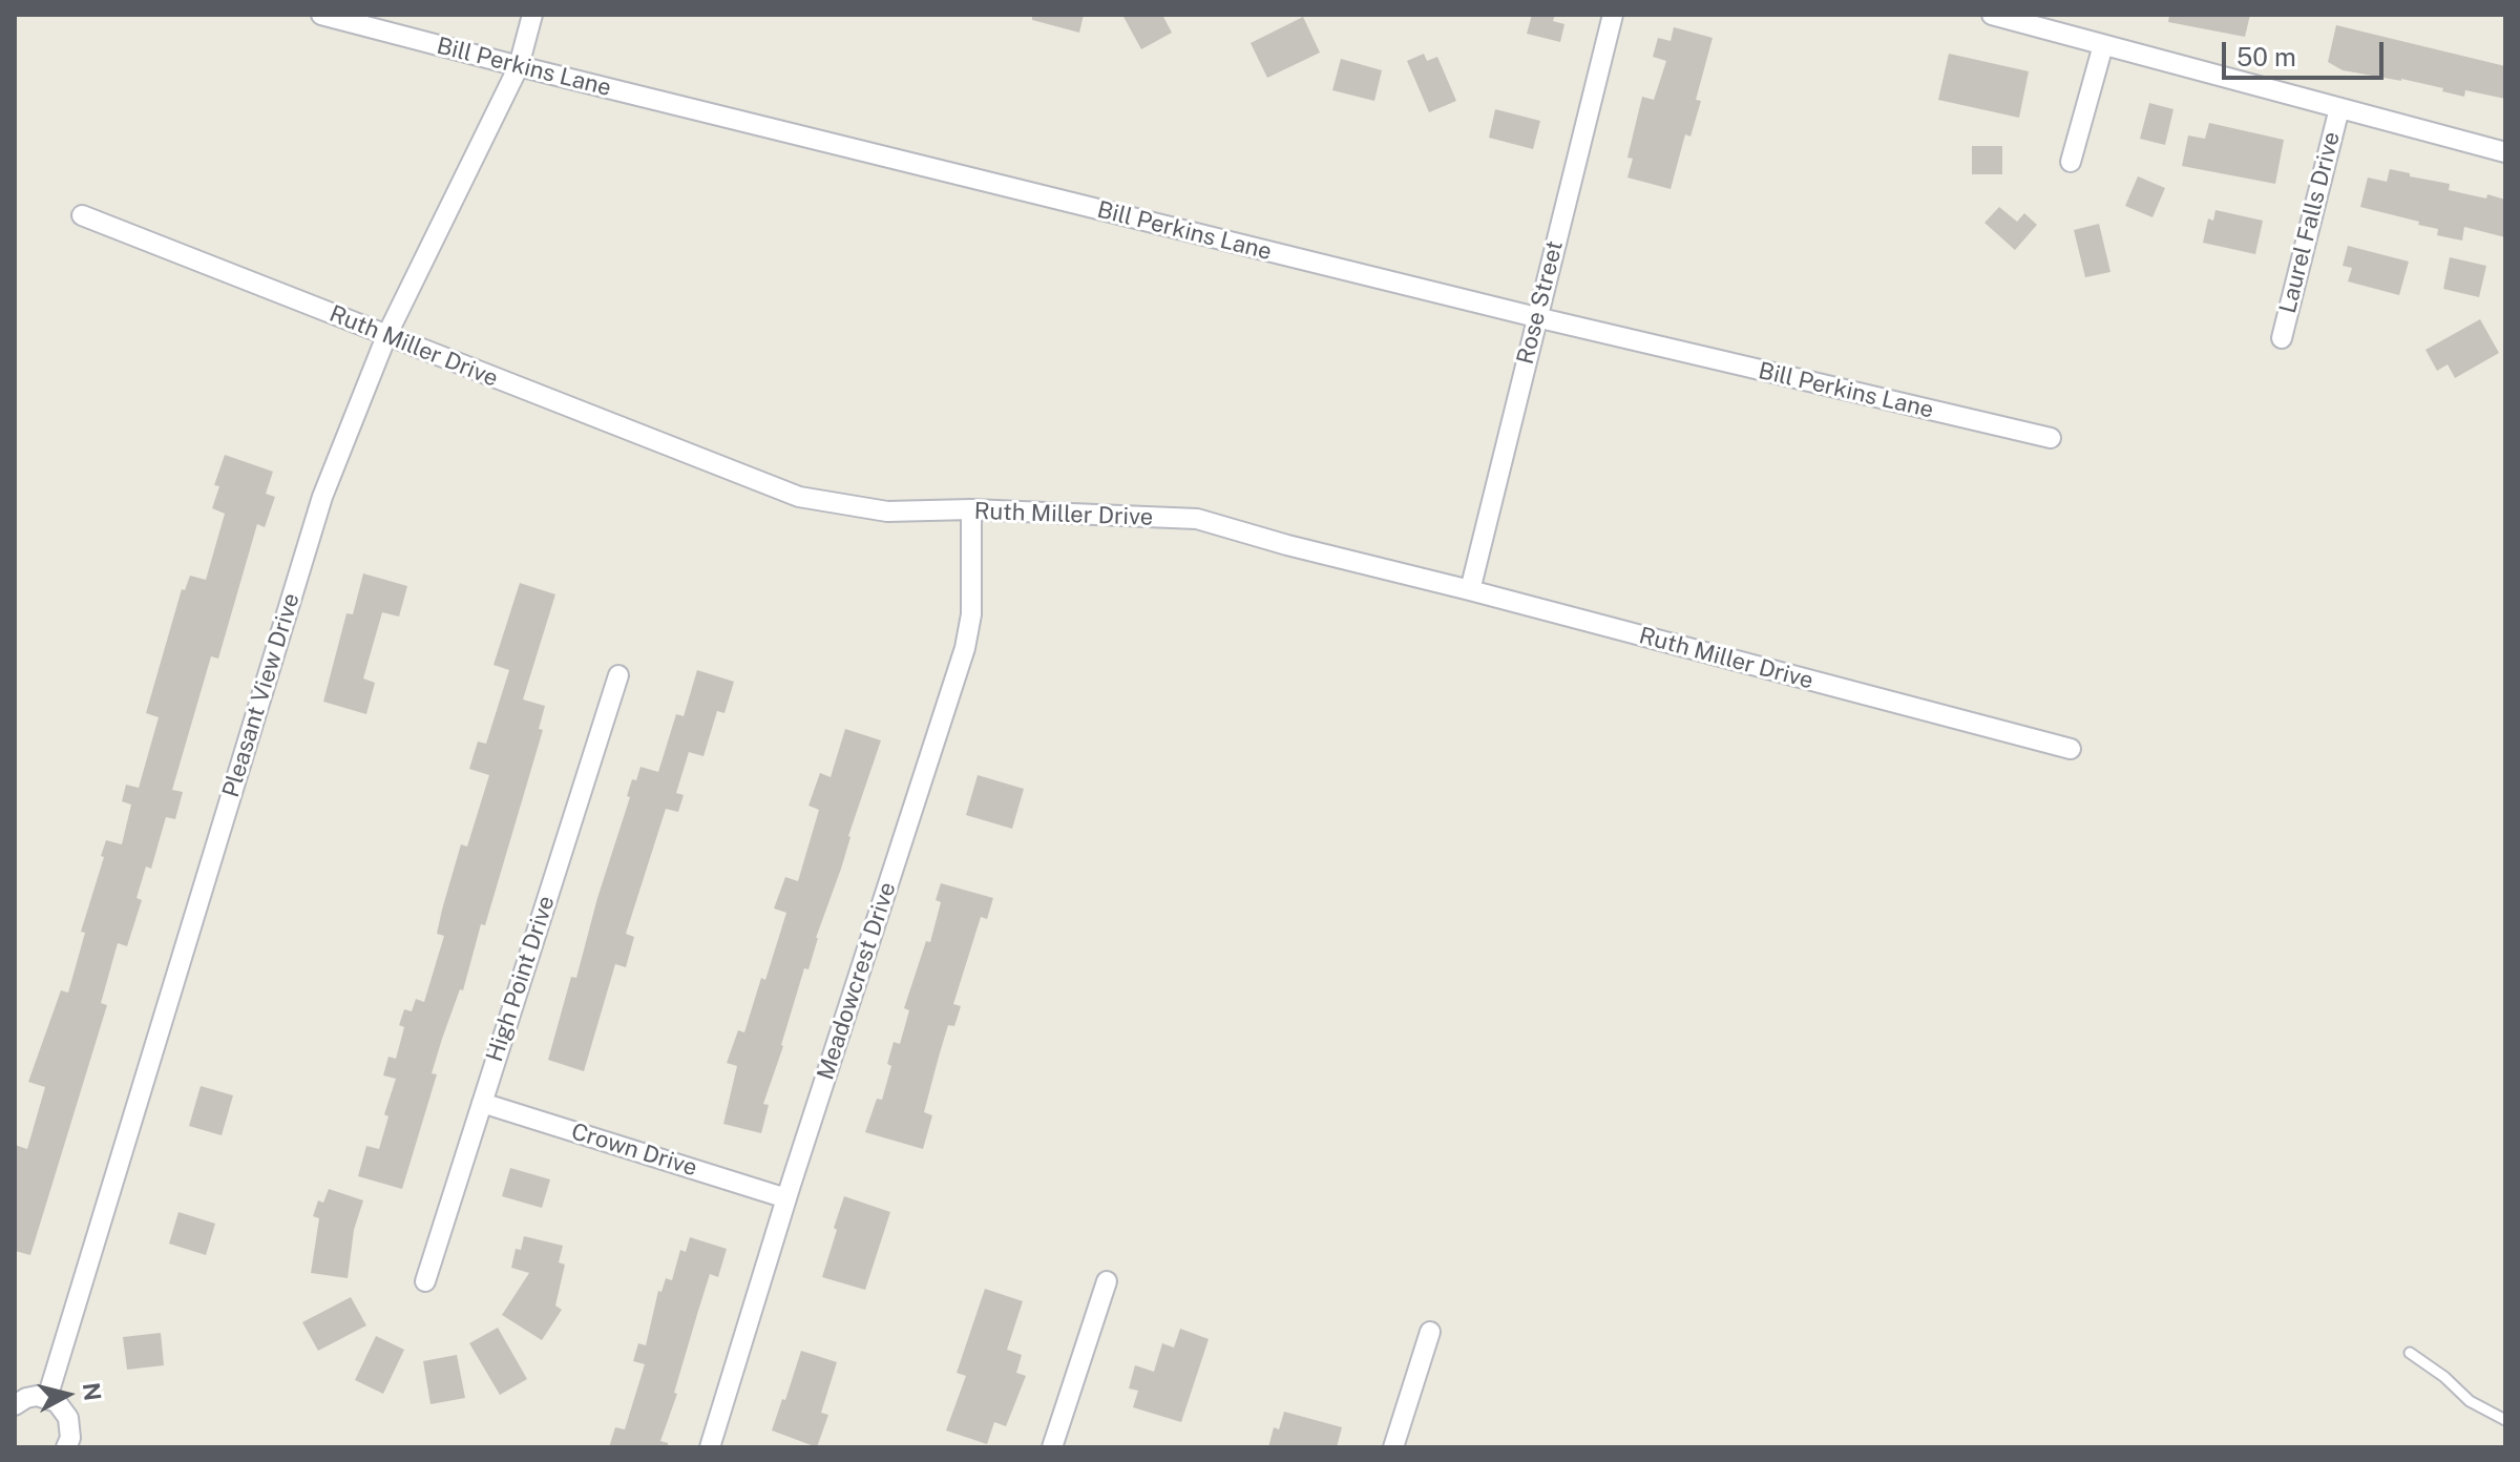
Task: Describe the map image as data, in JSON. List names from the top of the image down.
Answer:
{
  "streets": {
    "street": [
      "Bill Perkins Lane",
      "Laurel Falls Drive",
      "Rose Street",
      "Ruth Miller Drive",
      "Pleasant View Drive",
      "High Point Drive",
      "Meadowcrest Drive",
      "Crown Drive"
    ]
  },
  "crossings": [
    ["Bill Perkins Lane", "Rose Street"],
    ["Bill Perkins Lane", "Pleasant View Drive"],
    ["Rose Street", "Ruth Miller Drive"],
    ["Ruth Miller Drive", "Pleasant View Drive"],
    ["Ruth Miller Drive", "Meadowcrest Drive"],
    ["High Point Drive", "Crown Drive"],
    ["Meadowcrest Drive", "Crown Drive"]
  ],
  "scale_bar": "50 m",
  "north": "right"
}
